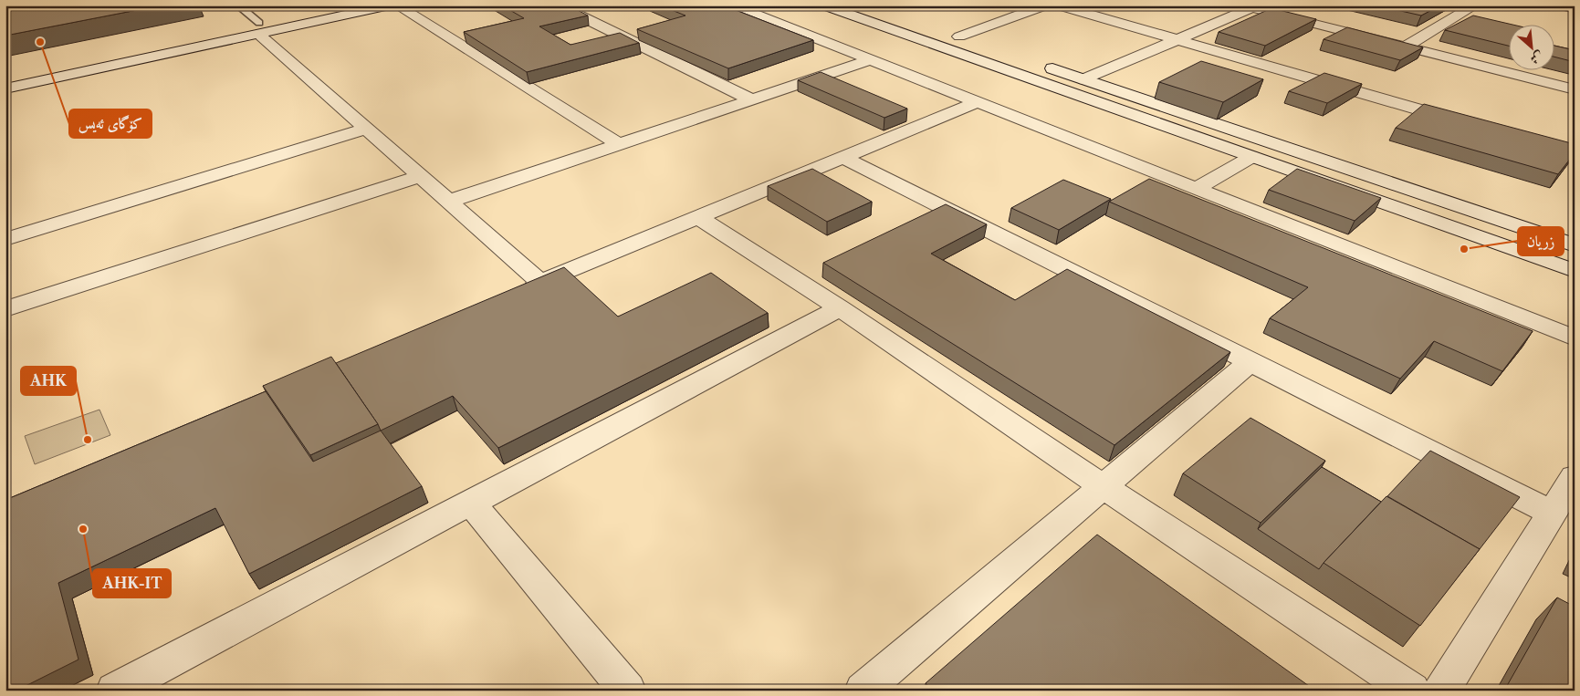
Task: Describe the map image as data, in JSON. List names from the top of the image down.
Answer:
{
  "places": [
    "کۆگای ئەیس",
    "زریان",
    "AHK",
    "AHK-IT"
  ],
  "north": "bottom right"
}
